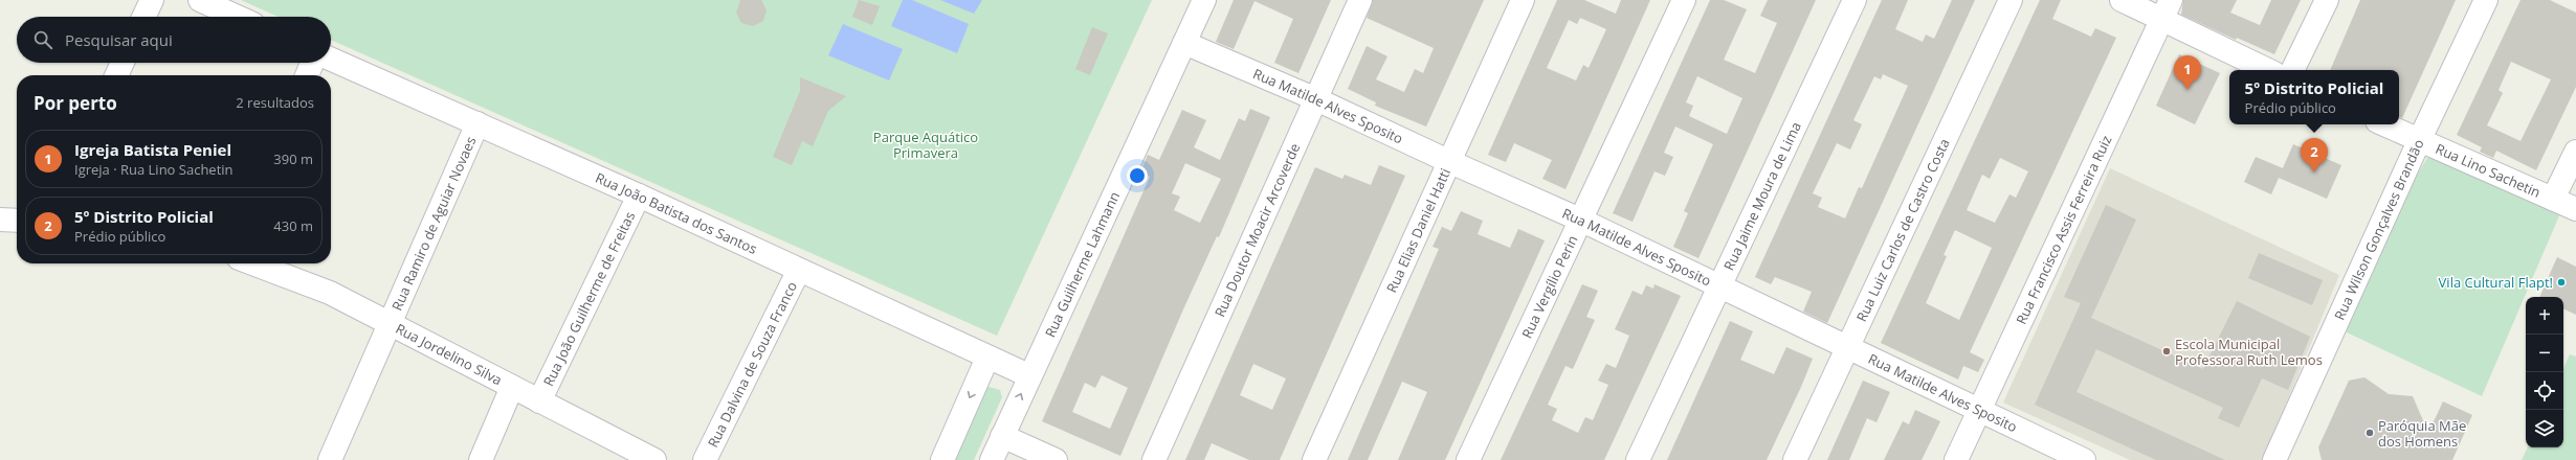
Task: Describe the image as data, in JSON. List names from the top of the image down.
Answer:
{
  "streets": {
    "street": [
      "Rua Matilde Alves Sposito",
      "Rua Lino Sachetin",
      "Rua Jaime Moura de Lima",
      "Rua João Batista dos Santos",
      "Rua Ramiro de Aguiar Novaes",
      "Rua Wilson Gonçalves Brandão",
      "Rua Doutor Moacir Arcoverde",
      "Rua Elias Daniel Hatti",
      "Rua Luiz Carlos de Castro Costa",
      "Rua Francisco Assis Ferreira Ruiz",
      "Rua Guilherme Lahmann",
      "Rua Vergílio Perin",
      "Rua João Guilherme de Freitas",
      "Rua Jordelino Silva",
      "Rua Dalvina de Souza Franco"
    ]
  },
  "crossings": [
    ["Rua Matilde Alves Sposito", "Rua Jaime Moura de Lima"],
    ["Rua Matilde Alves Sposito", "Rua Doutor Moacir Arcoverde"],
    ["Rua Matilde Alves Sposito", "Rua Elias Daniel Hatti"],
    ["Rua Matilde Alves Sposito", "Rua Luiz Carlos de Castro Costa"],
    ["Rua Matilde Alves Sposito", "Rua Francisco Assis Ferreira Ruiz"],
    ["Rua Matilde Alves Sposito", "Rua Guilherme Lahmann"],
    ["Rua Matilde Alves Sposito", "Rua Vergílio Perin"],
    ["Rua Lino Sachetin", "Rua Wilson Gonçalves Brandão"],
    ["Rua João Batista dos Santos", "Rua Ramiro de Aguiar Novaes"],
    ["Rua João Batista dos Santos", "Rua Guilherme Lahmann"],
    ["Rua João Batista dos Santos", "Rua João Guilherme de Freitas"],
    ["Rua João Batista dos Santos", "Rua Dalvina de Souza Franco"],
    ["Rua Ramiro de Aguiar Novaes", "Rua Jordelino Silva"],
    ["Rua João Guilherme de Freitas", "Rua Jordelino Silva"]
  ],
  "parks": ["Parque Aquático Primavera"],
  "places": ["Vila Cultural Flapt!", "Escola Municipal Professora Ruth Lemos", "Paróquia Mãe dos Homens"],
  "page": {
    "search": "Pesquisar aqui",
    "pins": ["1", "2"],
    "popup": ["5º Distrito Policial", "Prédio público"],
    "heading": ["Por perto", "2 resultados"],
    "list": [
      {
        "mark": "1",
        "name": "Igreja Batista Peniel",
        "note": "Igreja · Rua Lino Sachetin",
        "value": "390 m"
      },
      {
        "mark": "2",
        "name": "5º Distrito Policial",
        "note": "Prédio público",
        "value": "430 m"
      }
    ],
    "map_buttons": ["+", "−"]
  }
}
